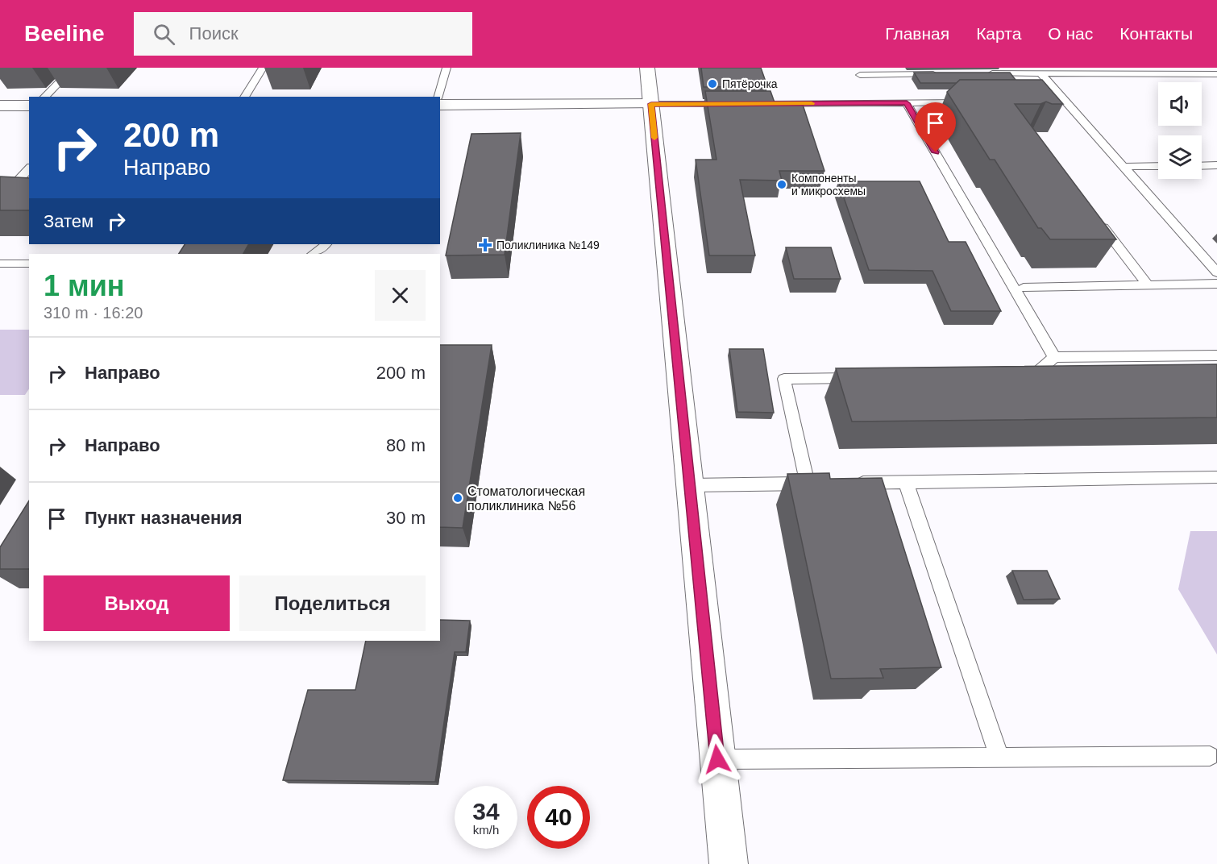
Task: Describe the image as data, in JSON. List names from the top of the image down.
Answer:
{
  "places": {
    "other": ["Пятёрочка", "Компоненты и микросхемы", "Стоматологическая поликлиника №56"],
    "health": ["Поликлиника №149"]
  },
  "page": {
    "header": "Beeline",
    "search": "Поиск",
    "nav": [
      "Главная",
      "Карта",
      "О нас",
      "Контакты"
    ],
    "turn": ["200 m", "Направо"],
    "then": "Затем",
    "heading": ["1 мин", "310 m · 16:20"],
    "list": [
      {
        "name": "Направо",
        "value": "200 m"
      },
      {
        "name": "Направо",
        "value": "80 m"
      },
      {
        "name": "Пункт назначения",
        "value": "30 m"
      }
    ],
    "buttons": ["Выход", "Поделиться"],
    "speed": "34 km/h",
    "limit": "40"
  }
}
